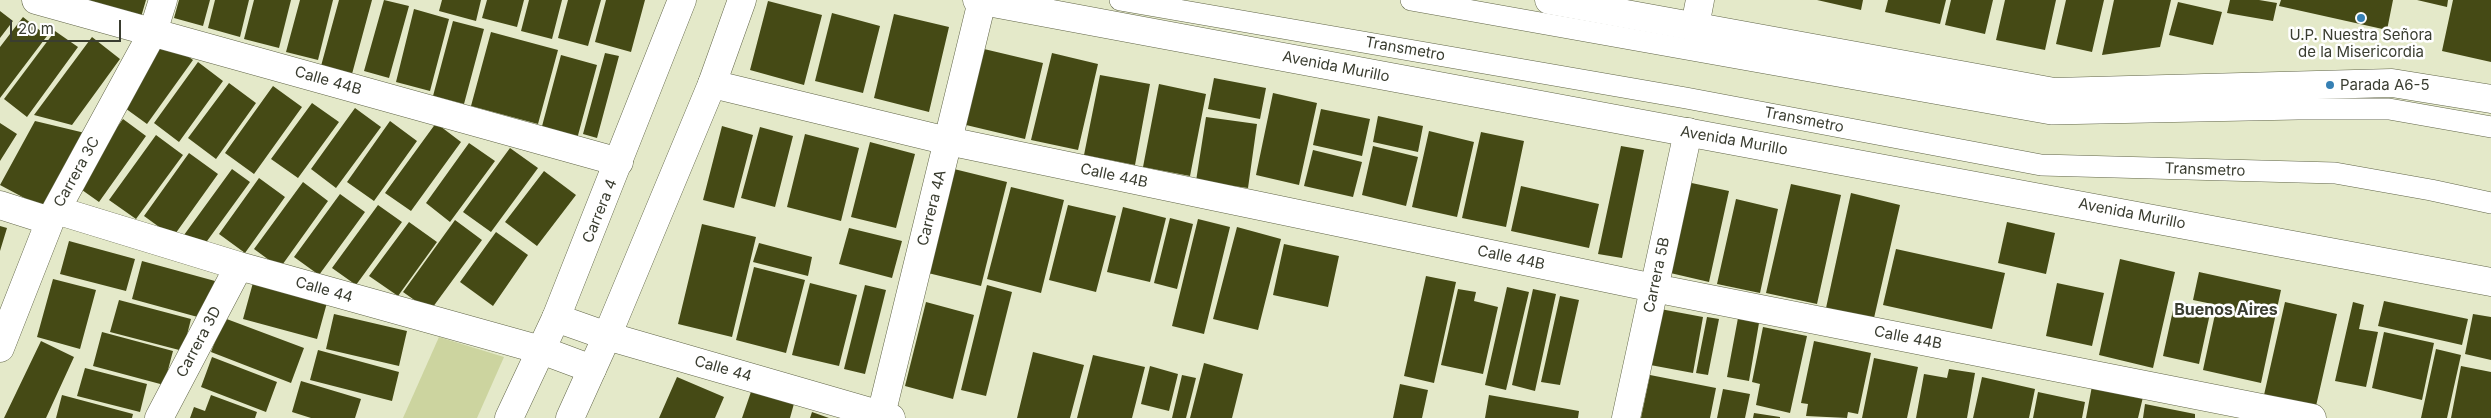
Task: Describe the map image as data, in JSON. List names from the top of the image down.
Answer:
{
  "streets": {
    "street": [
      "Avenida Murillo",
      "Calle 44B",
      "Carrera 3C",
      "Carrera 4A",
      "Carrera 4",
      "Carrera 5B",
      "Calle 44",
      "Carrera 3D"
    ],
    "lane": ["Transmetro"]
  },
  "crossings": [
    ["Avenida Murillo", "Carrera 4A"],
    ["Avenida Murillo", "Carrera 5B"],
    ["Calle 44B", "Carrera 3C"],
    ["Calle 44B", "Carrera 4A"],
    ["Calle 44B", "Carrera 4"],
    ["Calle 44B", "Carrera 5B"],
    ["Carrera 3C", "Calle 44"],
    ["Carrera 4A", "Calle 44"],
    ["Carrera 4", "Calle 44"],
    ["Calle 44", "Carrera 3D"]
  ],
  "districts": ["Buenos Aires"],
  "places": ["U.P. Nuestra Señora de la Misericordia", "Parada A6-5"],
  "scale_bar": "20 m"
}
